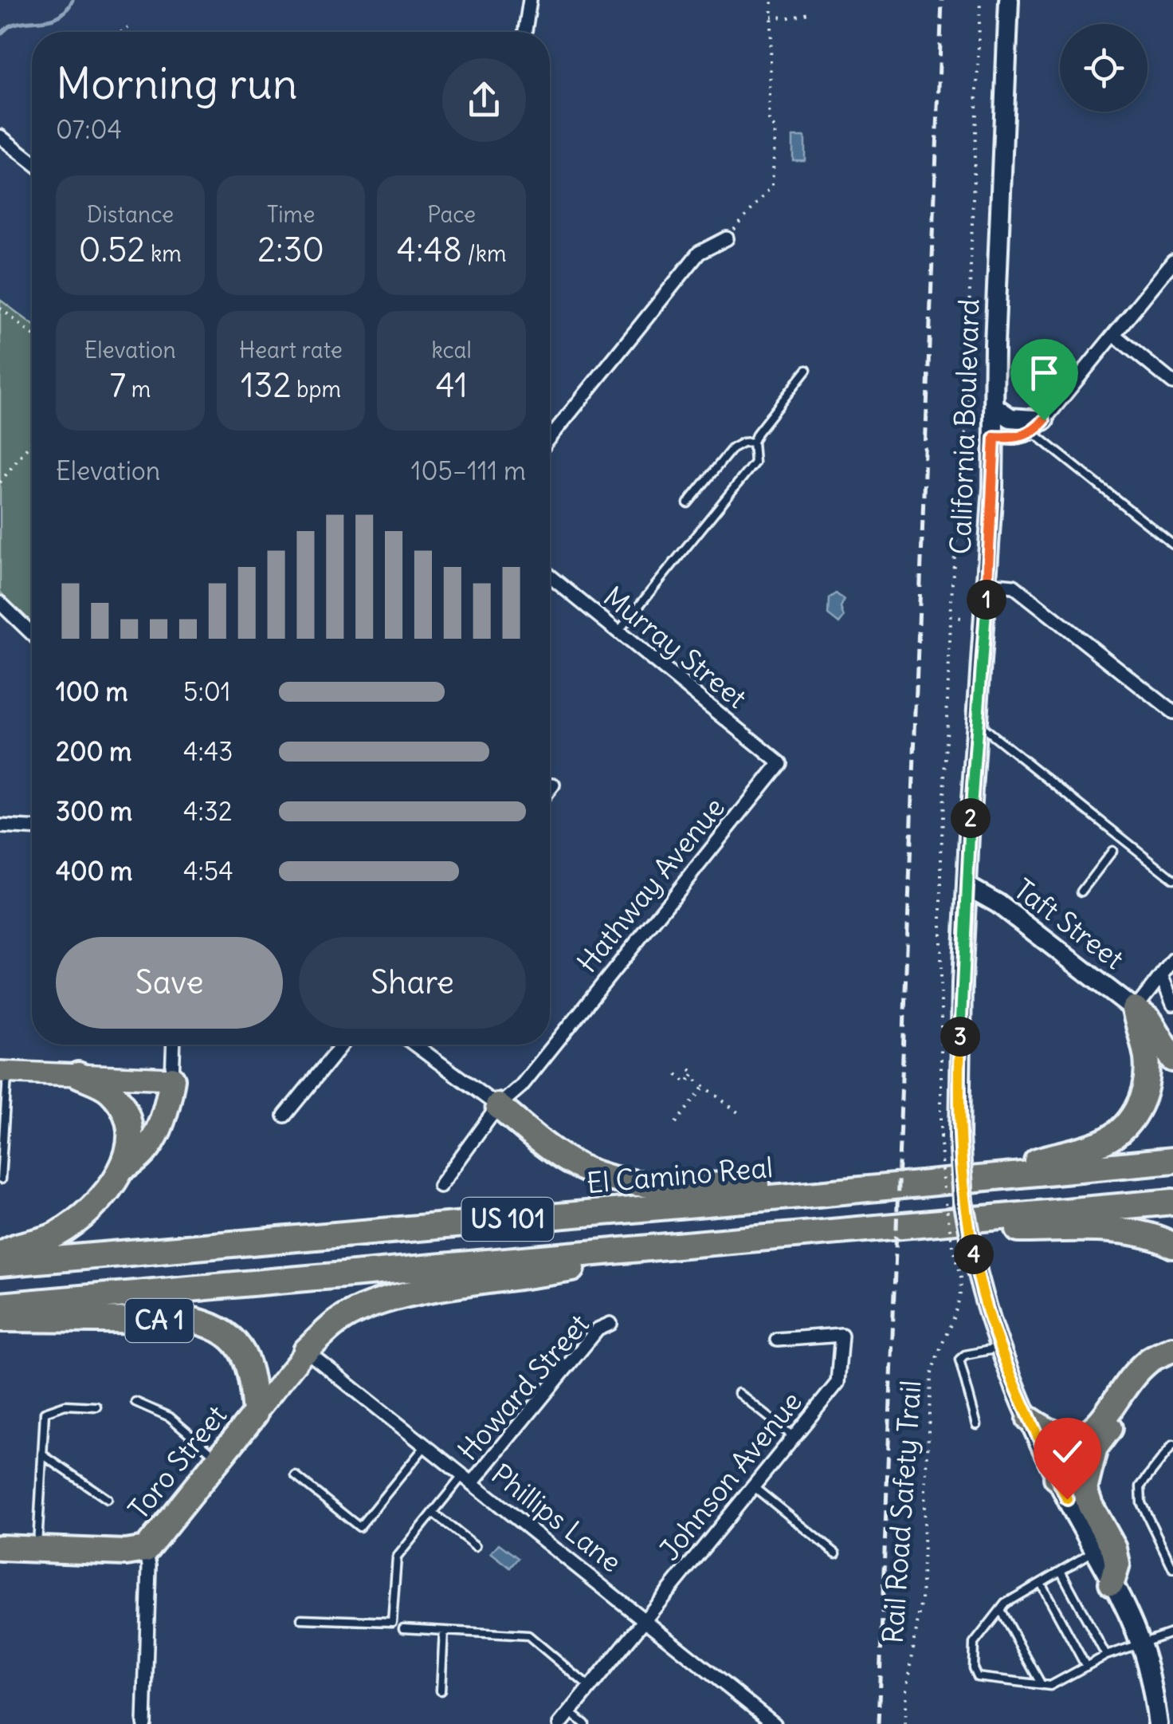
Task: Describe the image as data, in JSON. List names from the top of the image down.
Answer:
{
  "streets": {
    "highway": [
      "El Camino Real",
      "US 101",
      "CA 1",
      "Toro Street"
    ],
    "street": [
      "California Boulevard",
      "Murray Street",
      "Hathway Avenue",
      "Taft Street",
      "Howard Street",
      "Johnson Avenue",
      "Phillips Lane"
    ],
    "path": ["Rail Road Safety Trail"]
  },
  "crossings": [
    ["California Boulevard", "Taft Street"],
    ["California Boulevard", "Rail Road Safety Trail"],
    ["Murray Street", "Hathway Avenue"],
    ["CA 1", "Toro Street"],
    ["Howard Street", "Phillips Lane"],
    ["Toro Street", "Phillips Lane"],
    ["Johnson Avenue", "Phillips Lane"]
  ],
  "page": {
    "heading": ["Morning run", "07:04"],
    "stats": [
      ["Distance", "0.52 km"],
      ["Time", "2:30"],
      ["Pace", "4:48 /km"],
      ["Elevation", "7 m"],
      ["Heart rate", "132 bpm"],
      ["kcal", "41"]
    ],
    "chart": ["Elevation", "105–111 m"],
    "pins": [
      "1",
      "2",
      "3",
      "4"
    ],
    "list": [
      {
        "name": "100 m",
        "note": "5:01"
      },
      {
        "name": "200 m",
        "note": "4:43"
      },
      {
        "name": "300 m",
        "note": "4:32"
      },
      {
        "name": "400 m",
        "note": "4:54"
      }
    ],
    "buttons": ["Save", "Share"]
  }
}
